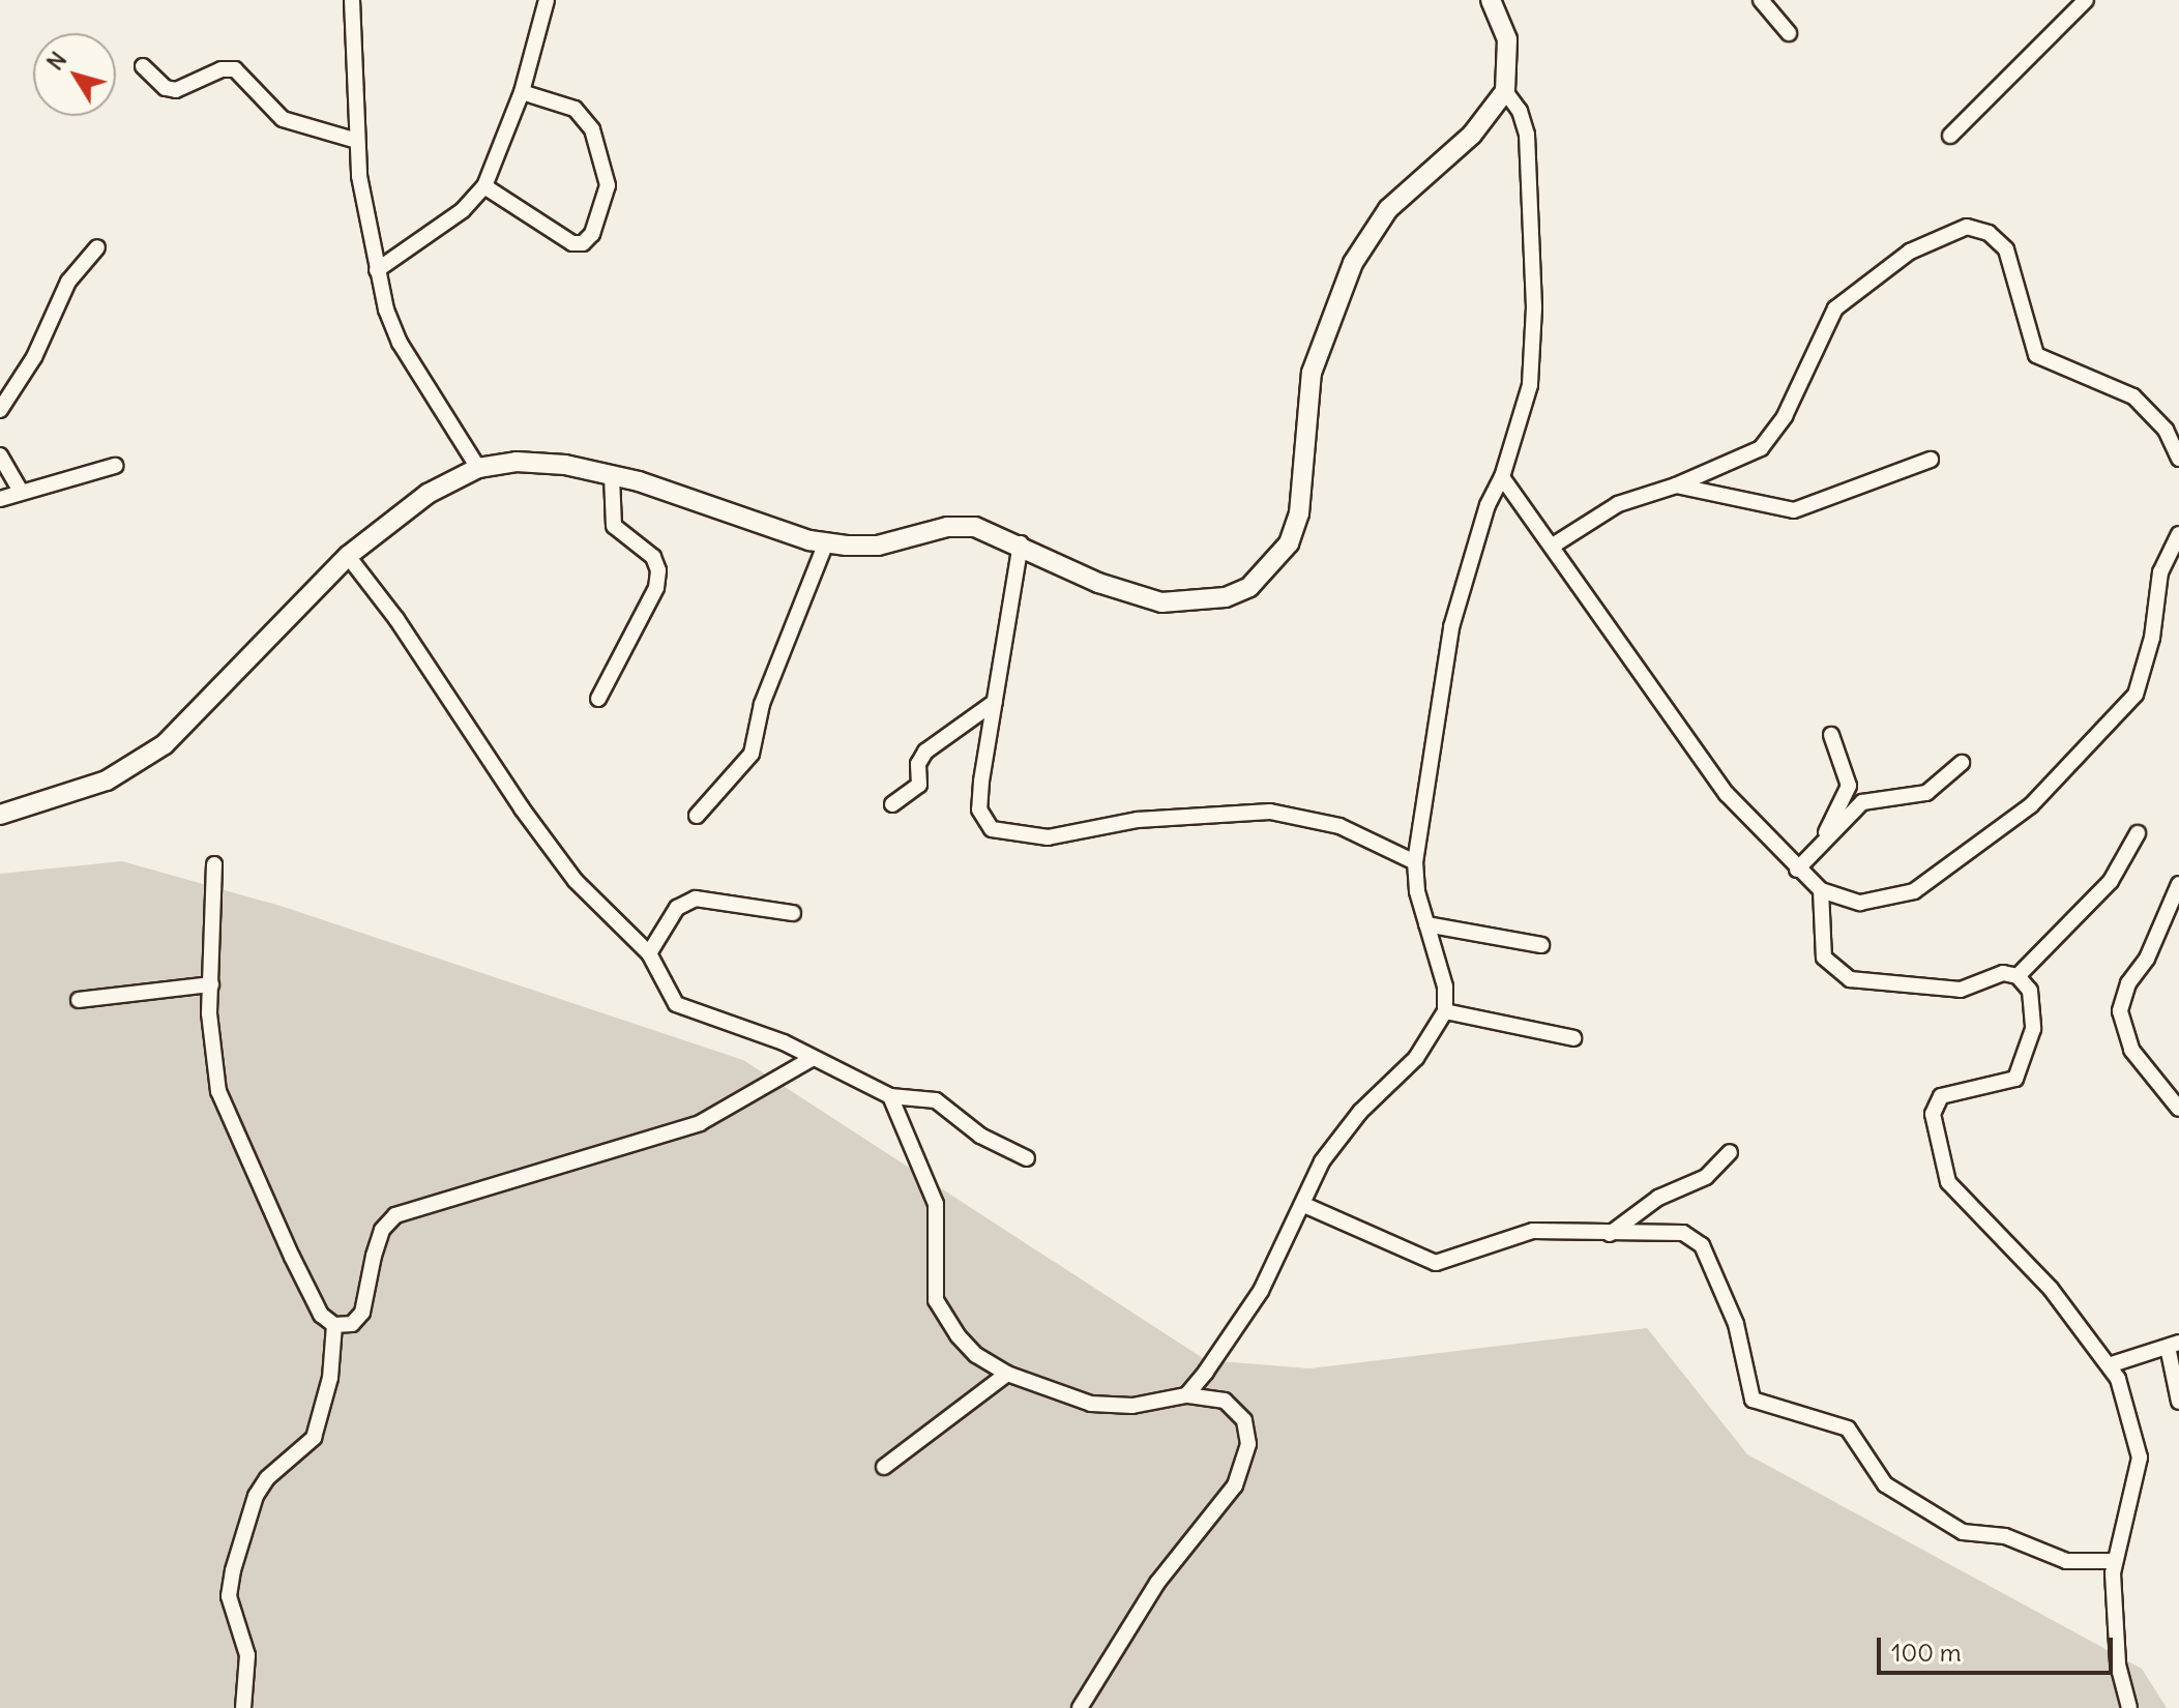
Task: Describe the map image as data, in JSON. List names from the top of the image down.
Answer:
{
  "scale_bar": "100 m",
  "north": "top left"
}
